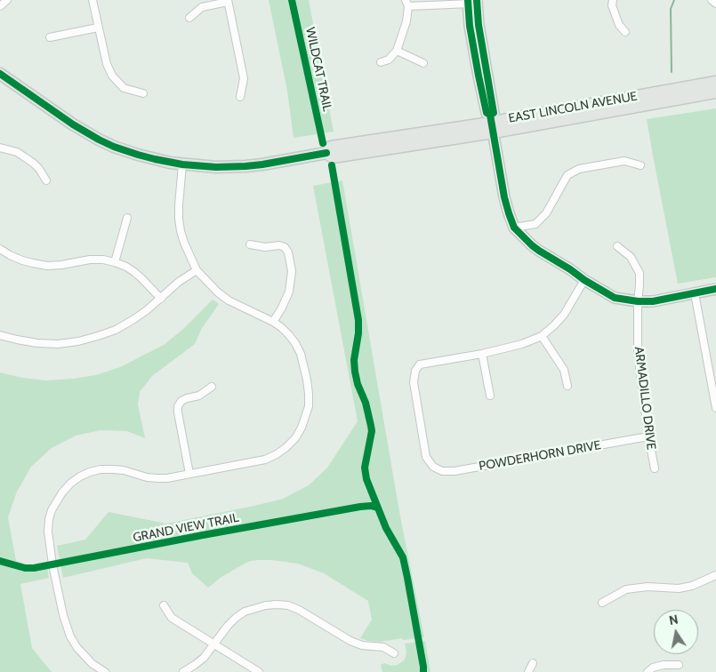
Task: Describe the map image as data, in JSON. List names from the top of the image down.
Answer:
{
  "streets": {
    "main road": ["EAST LINCOLN AVENUE"],
    "street": ["ARMADILLO DRIVE", "POWDERHORN DRIVE"],
    "cycle path": ["WILDCAT TRAIL", "GRAND VIEW TRAIL"]
  },
  "crossings": [
    ["ARMADILLO DRIVE", "POWDERHORN DRIVE"]
  ],
  "north": "top"
}
